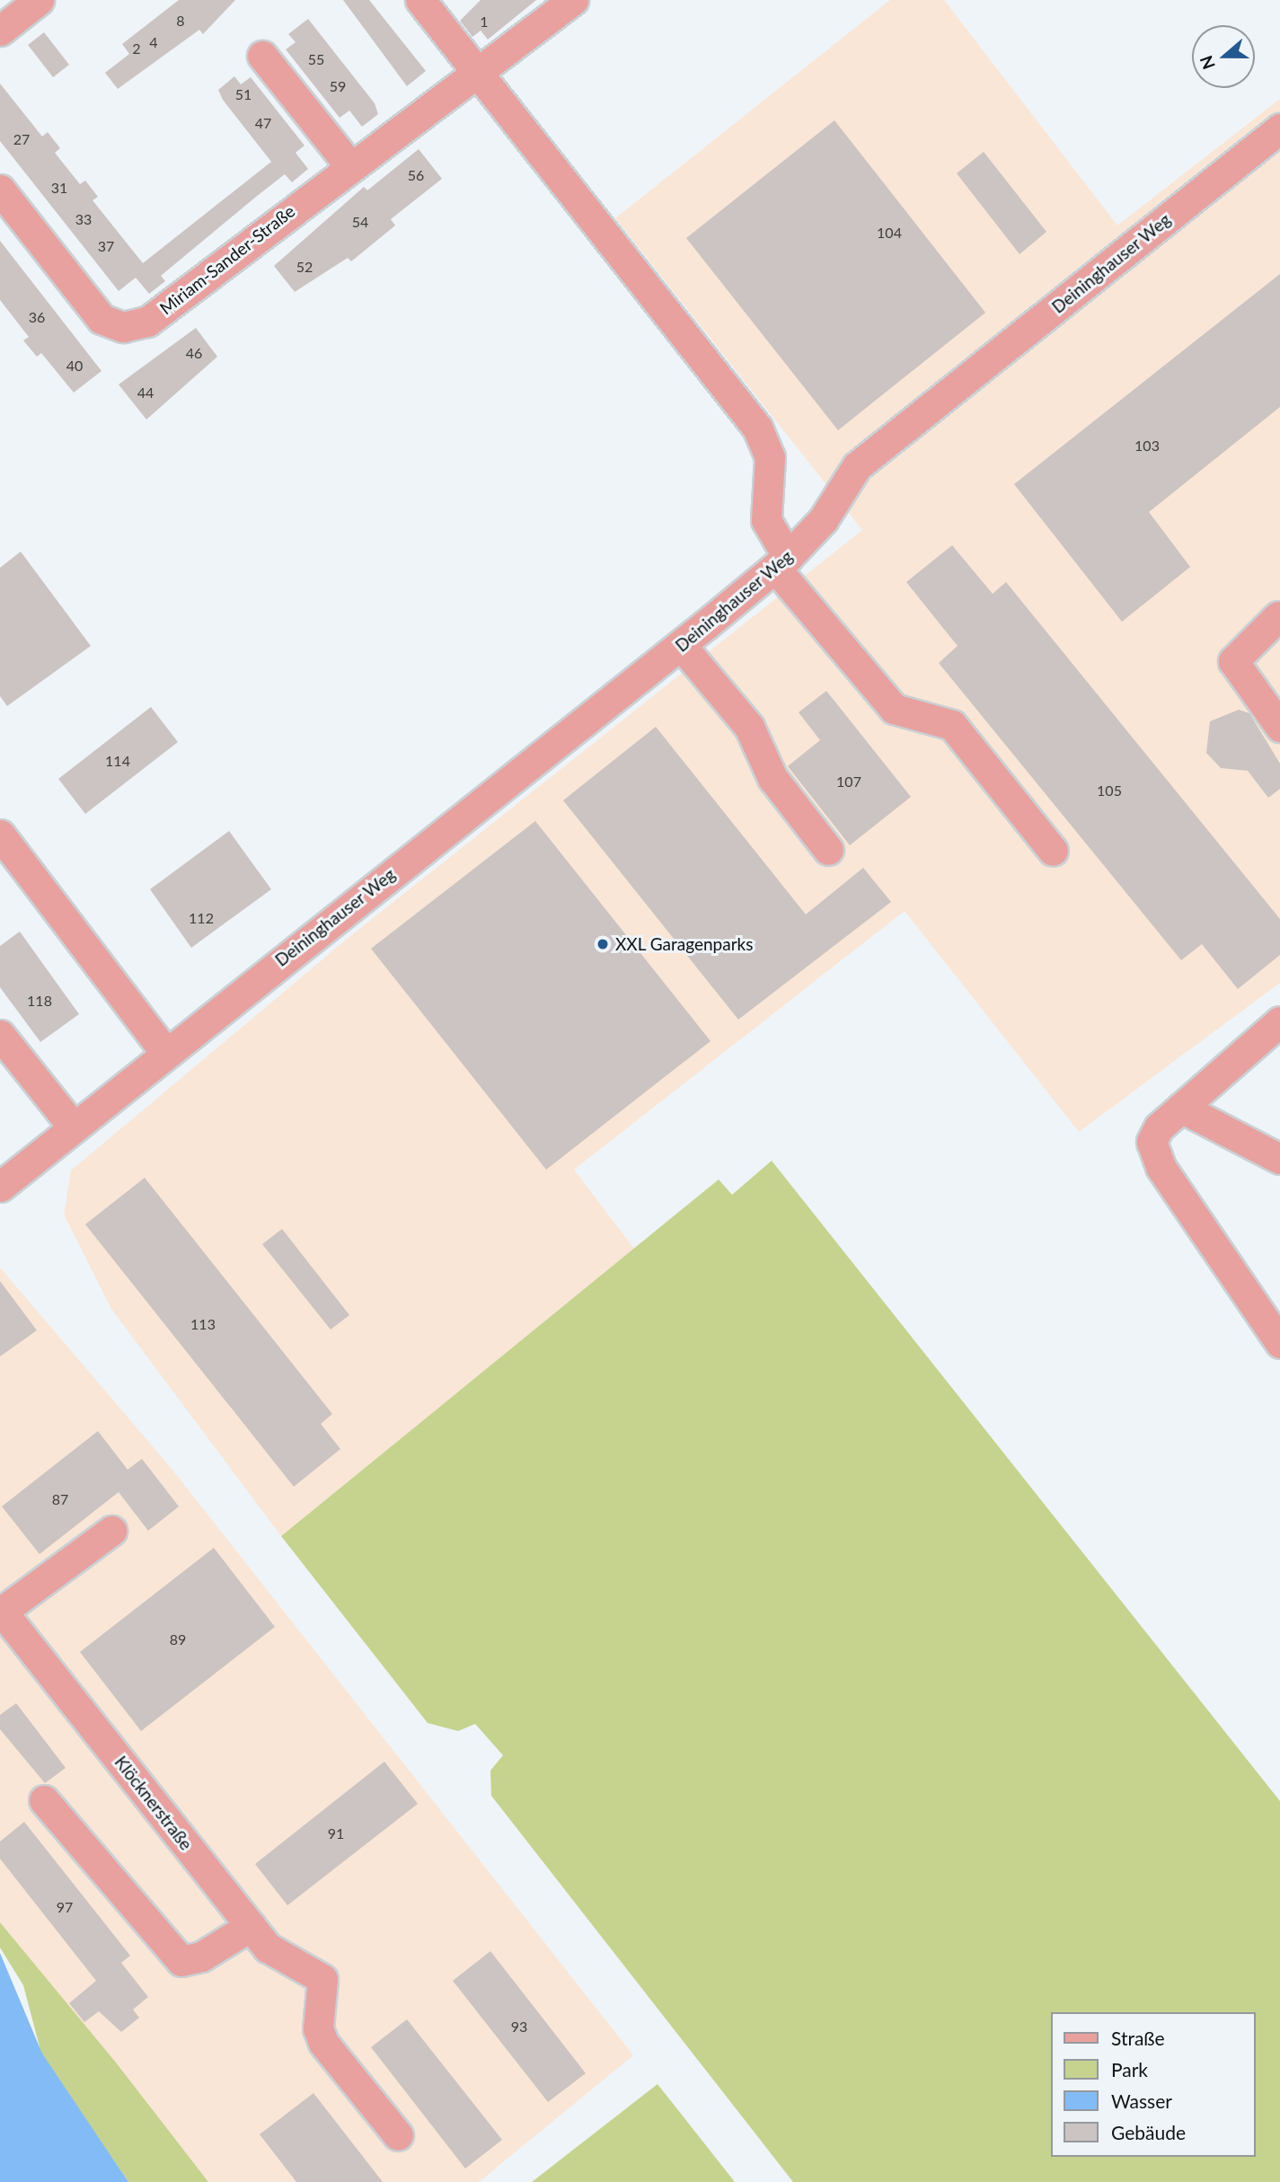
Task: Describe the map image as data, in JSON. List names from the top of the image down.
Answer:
{
  "streets": {
    "street": ["Miriam-Sander-Straße", "Deininghauser Weg", "Klöcknerstraße"]
  },
  "places": ["XXL Garagenparks"],
  "house_numbers": [
    "8",
    "1",
    "4",
    "2",
    "55",
    "59",
    "51",
    "47",
    "27",
    "56",
    "31",
    "33",
    "54",
    "104",
    "37",
    "52",
    "36",
    "46",
    "40",
    "44",
    "103",
    "114",
    "107",
    "105",
    "112",
    "118",
    "113",
    "87",
    "89",
    "91",
    "97",
    "93"
  ],
  "legend": [
    "Straße",
    "Park",
    "Wasser",
    "Gebäude"
  ],
  "north": "left"
}
